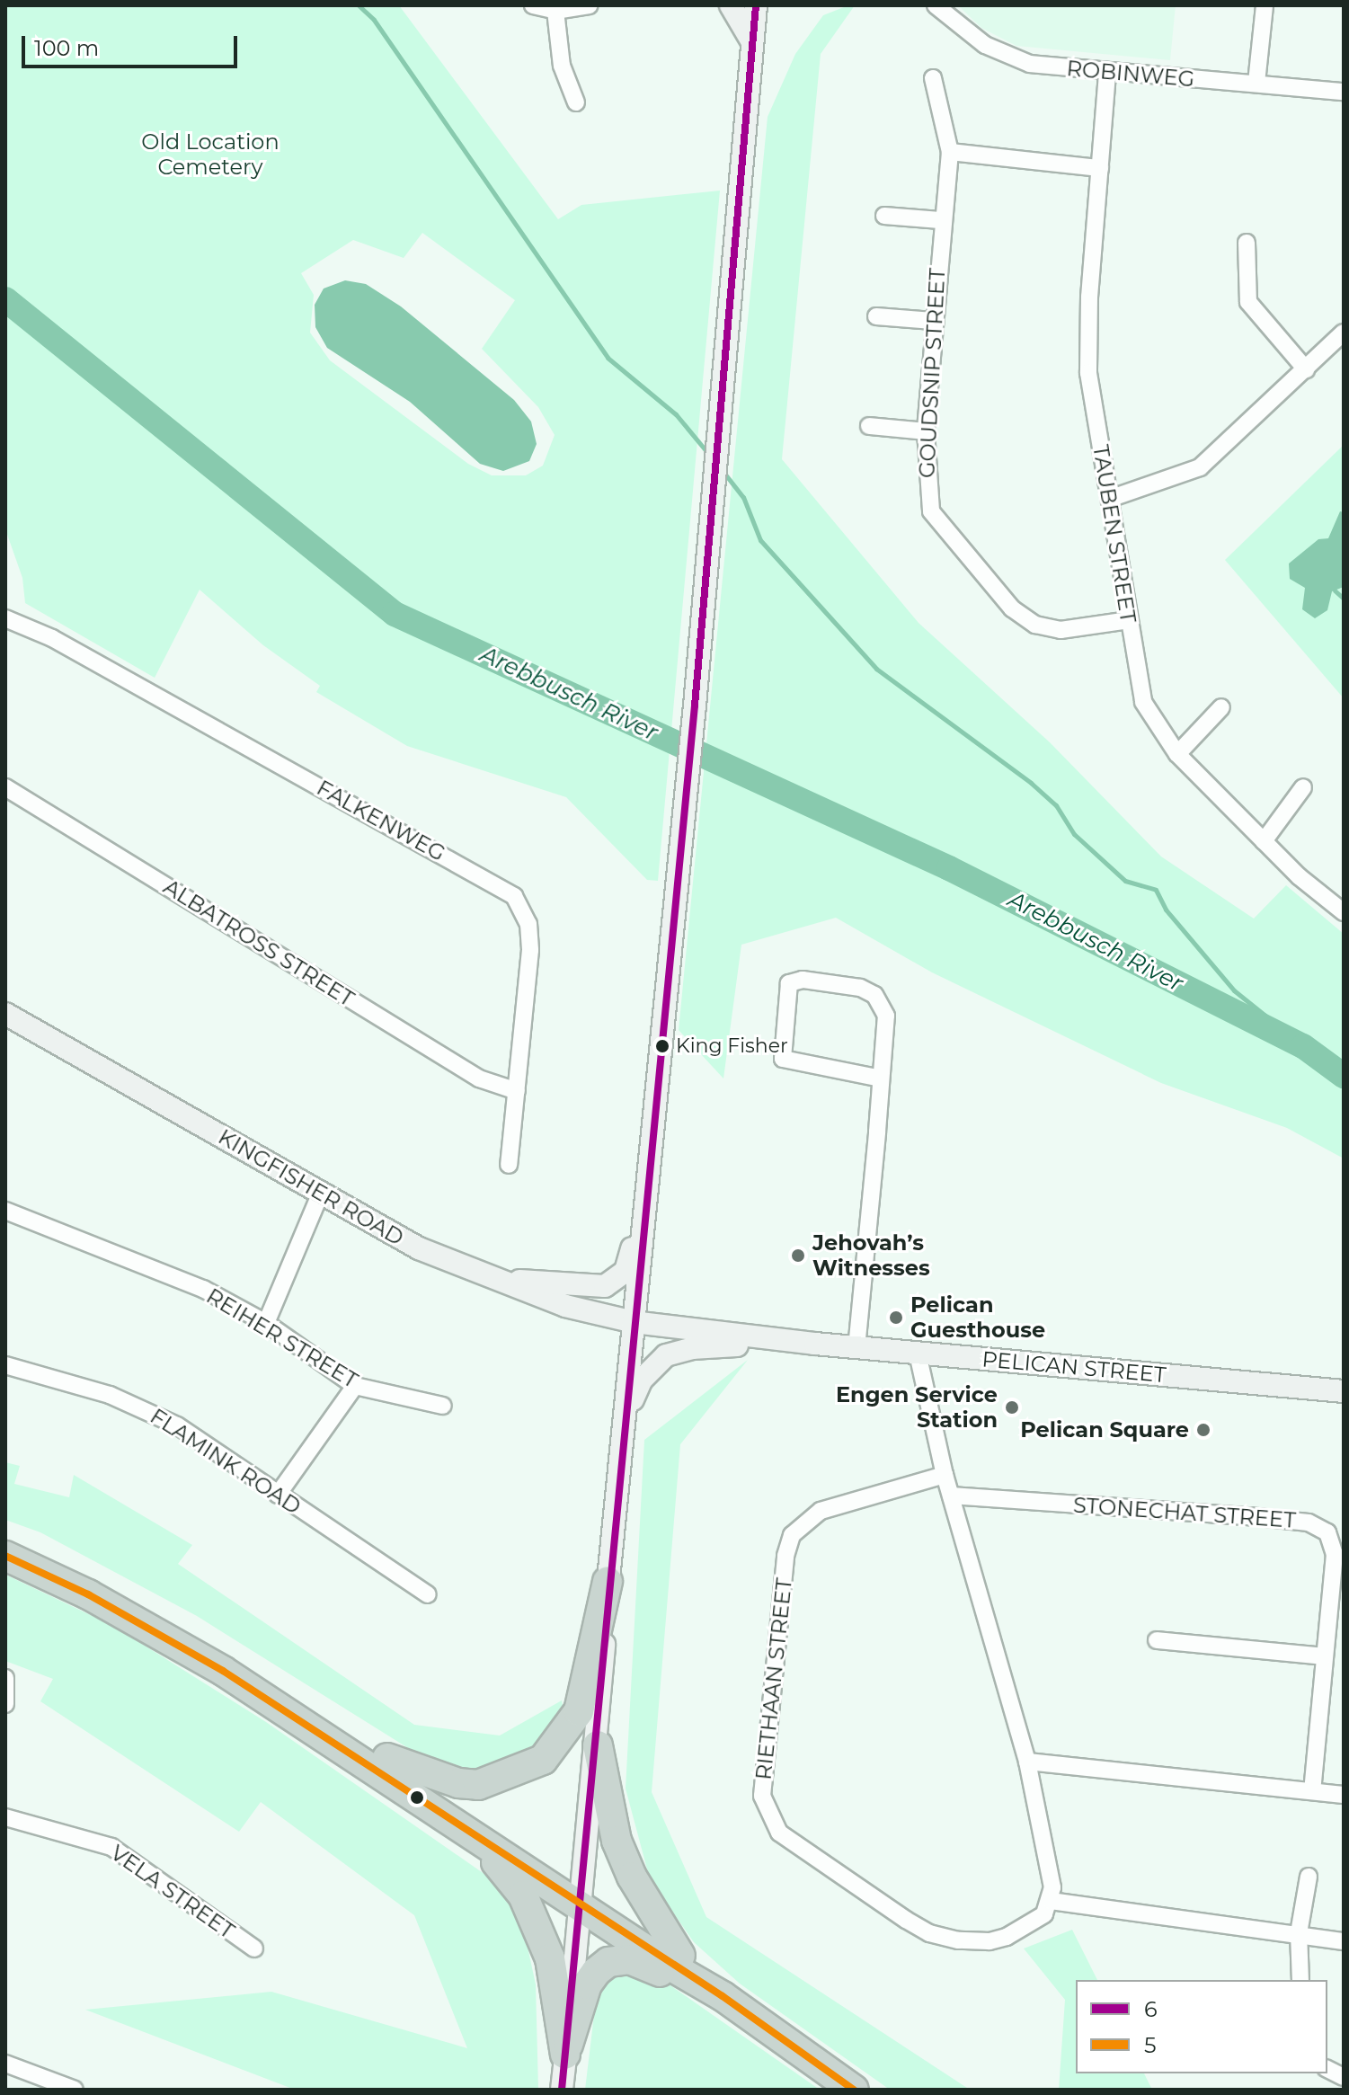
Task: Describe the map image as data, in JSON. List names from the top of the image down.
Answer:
{
  "streets": {
    "main road": ["KINGFISHER ROAD", "PELICAN STREET"],
    "street": [
      "ROBINWEG",
      "GOUDSNIP STREET",
      "TAUBEN STREET",
      "FALKENWEG",
      "ALBATROSS STREET",
      "REIHER STREET",
      "FLAMINK ROAD",
      "STONECHAT STREET",
      "RIETHAAN STREET",
      "VELA STREET"
    ]
  },
  "crossings": [
    ["ROBINWEG", "TAUBEN STREET"],
    ["GOUDSNIP STREET", "TAUBEN STREET"],
    ["FALKENWEG", "ALBATROSS STREET"],
    ["KINGFISHER ROAD", "PELICAN STREET"]
  ],
  "water": ["Arebbusch River"],
  "parks": ["Old Location Cemetery"],
  "places": [
    "King Fisher",
    "Jehovah’s Witnesses",
    "Pelican Guesthouse",
    "Engen Service Station",
    "Pelican Square"
  ],
  "lines": ["transit line 6", "transit line 5"],
  "legend": ["6", "5"],
  "scale_bar": "100 m"
}
